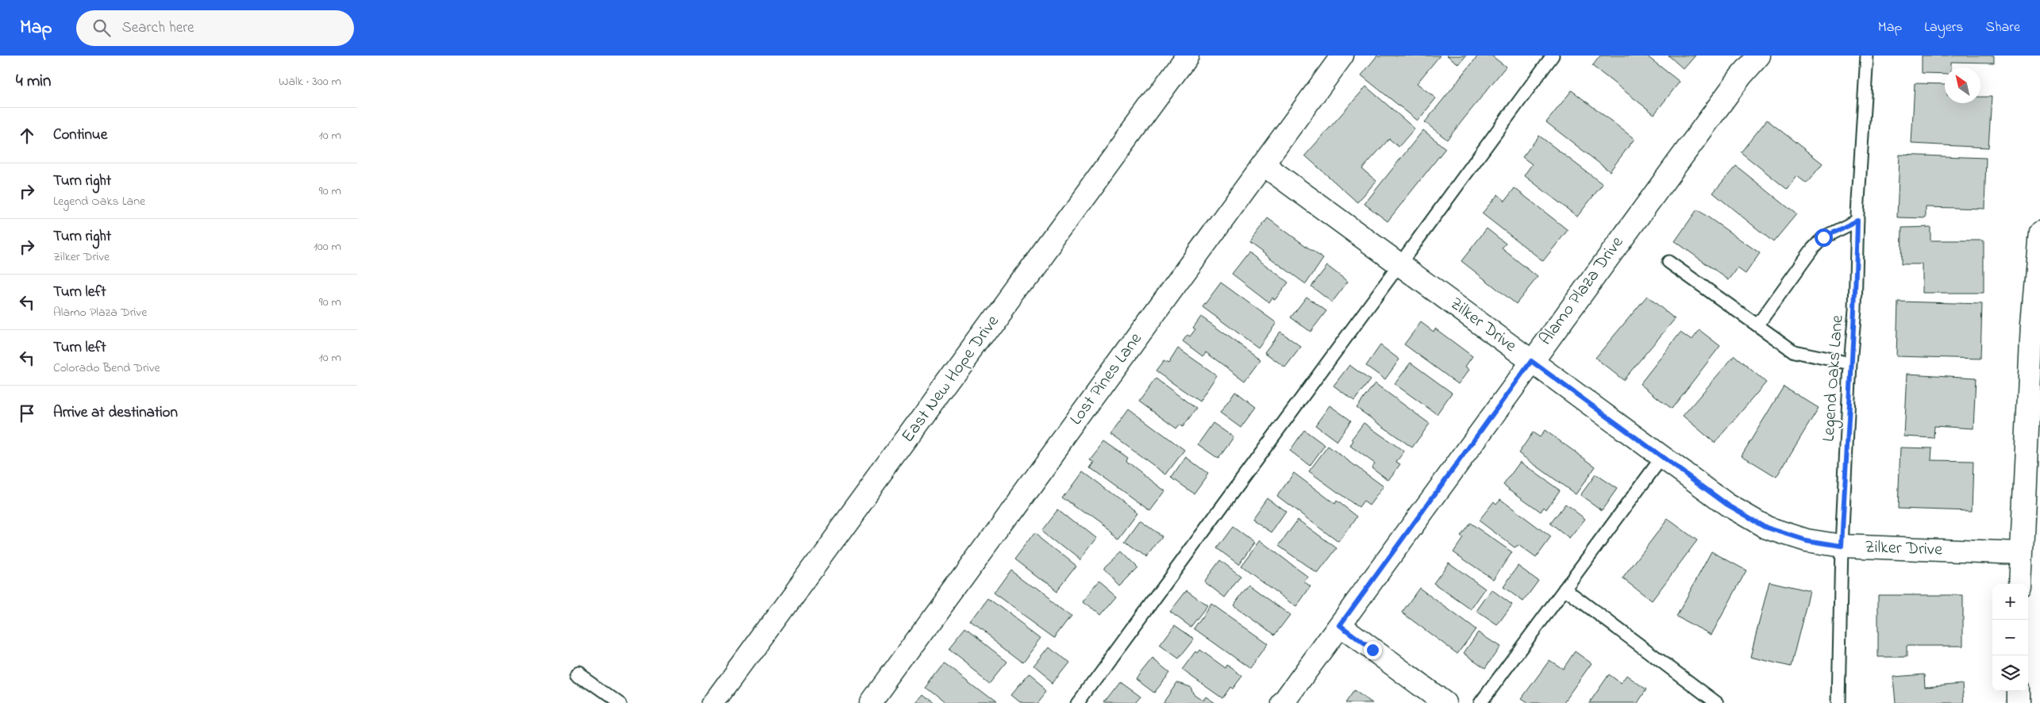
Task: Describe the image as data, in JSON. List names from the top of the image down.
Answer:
{
  "streets": {
    "street": [
      "Alamo Plaza Drive",
      "Zilker Drive",
      "East New Hope Drive",
      "Lost Pines Lane"
    ],
    "lane": ["Legend Oaks Lane"]
  },
  "crossings": [
    ["Alamo Plaza Drive", "Zilker Drive"],
    ["Zilker Drive", "Legend Oaks Lane"],
    ["Zilker Drive", "Lost Pines Lane"]
  ],
  "north": "top left",
  "page": {
    "header": "Map",
    "search": "Search here",
    "nav": ["Map", "Layers", "Share"],
    "heading": ["4 min", "Walk · 300 m"],
    "list": [
      ["Continue", "10 m"],
      ["Turn right", "Legend Oaks Lane", "90 m"],
      ["Turn right", "Zilker Drive", "100 m"],
      ["Turn left", "Alamo Plaza Drive", "90 m"],
      ["Turn left", "Colorado Bend Drive", "10 m"],
      "Arrive at destination"
    ],
    "map_buttons": ["+", "−"]
  }
}
